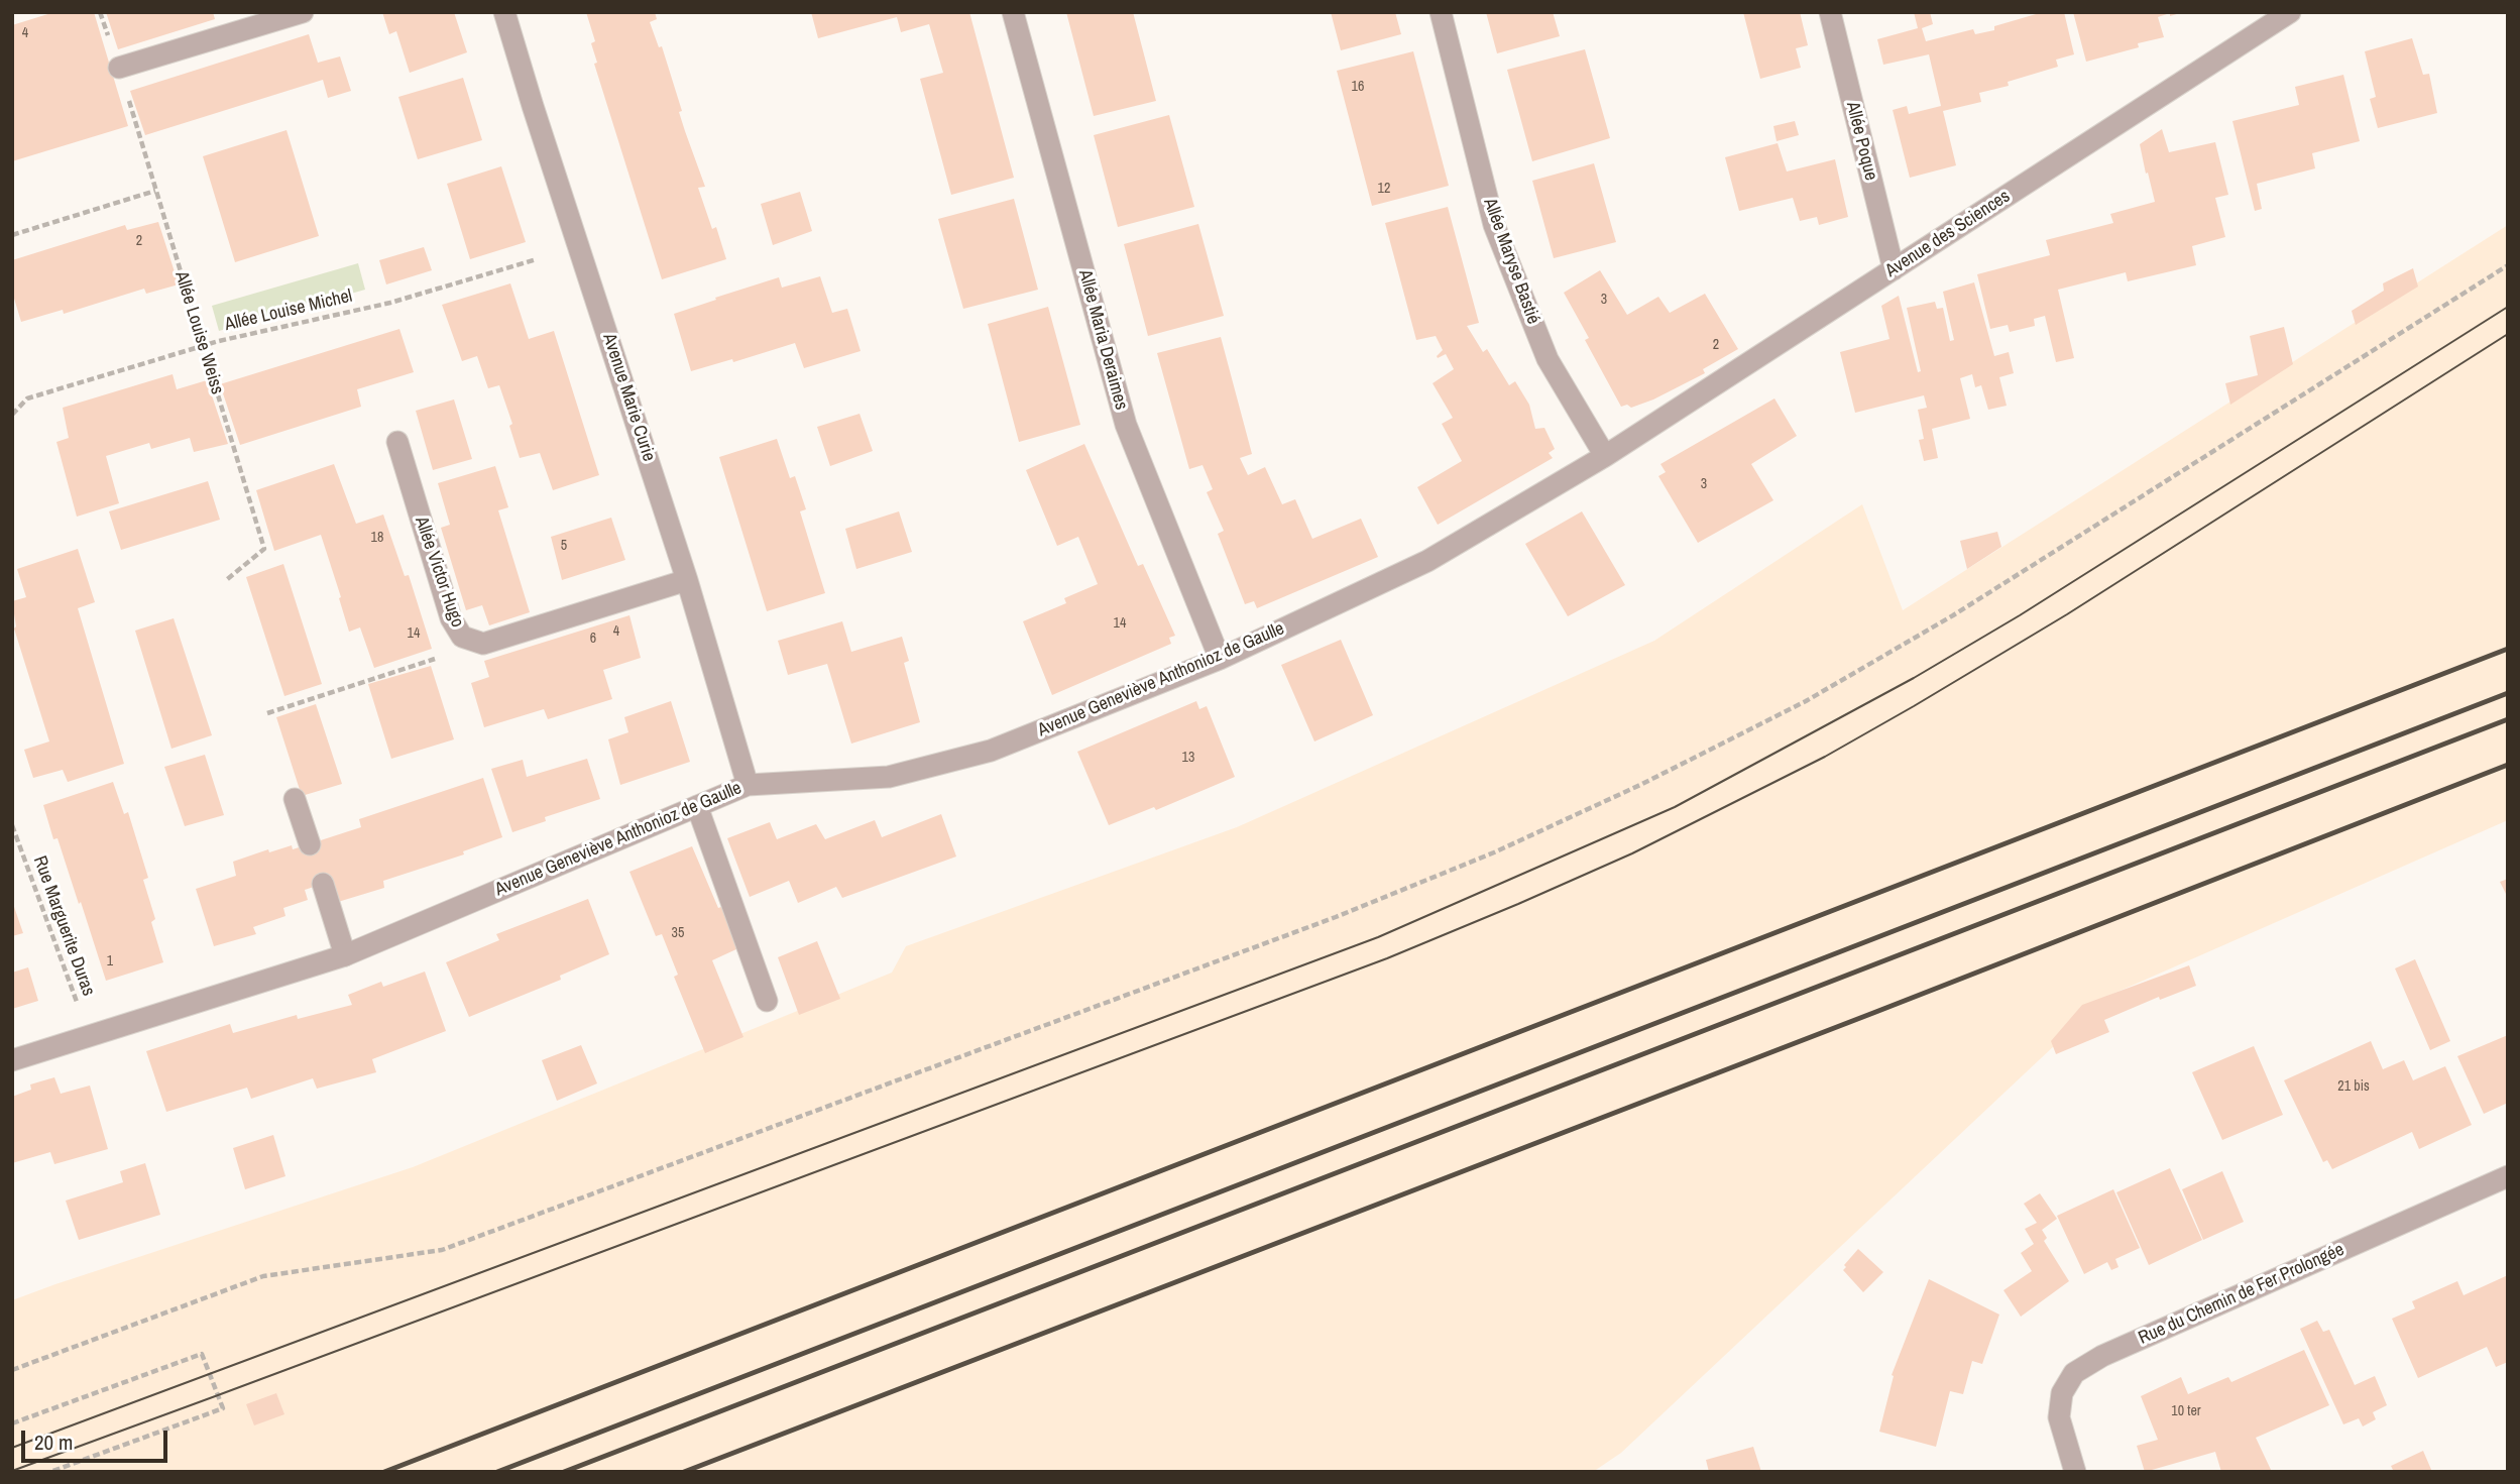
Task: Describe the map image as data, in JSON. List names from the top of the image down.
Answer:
{
  "streets": {
    "street": [
      "Allée Poque",
      "Avenue des Sciences",
      "Allée Maryse Bastié",
      "Allée Maria Deraimes",
      "Avenue Marie Curie",
      "Allée Victor Hugo",
      "Avenue Geneviève Anthonioz de Gaulle",
      "Rue du Chemin de Fer Prolongée"
    ],
    "path": ["Allée Louise Michel", "Allée Louise Weiss", "Rue Marguerite Duras"]
  },
  "crossings": [
    ["Allée Poque", "Avenue des Sciences"],
    ["Avenue des Sciences", "Allée Maryse Bastié"],
    ["Avenue des Sciences", "Avenue Geneviève Anthonioz de Gaulle"],
    ["Allée Maryse Bastié", "Avenue Geneviève Anthonioz de Gaulle"],
    ["Allée Louise Michel", "Allée Louise Weiss"],
    ["Allée Maria Deraimes", "Avenue Geneviève Anthonioz de Gaulle"],
    ["Avenue Marie Curie", "Allée Victor Hugo"],
    ["Avenue Marie Curie", "Avenue Geneviève Anthonioz de Gaulle"],
    ["Avenue Geneviève Anthonioz de Gaulle", "Rue Marguerite Duras"]
  ],
  "house_numbers": [
    "4",
    "16",
    "12",
    "2",
    "3",
    "2",
    "3",
    "18",
    "5",
    "14",
    "4",
    "14",
    "6",
    "13",
    "35",
    "1",
    "21 bis",
    "10 ter"
  ],
  "scale_bar": "20 m"
}
